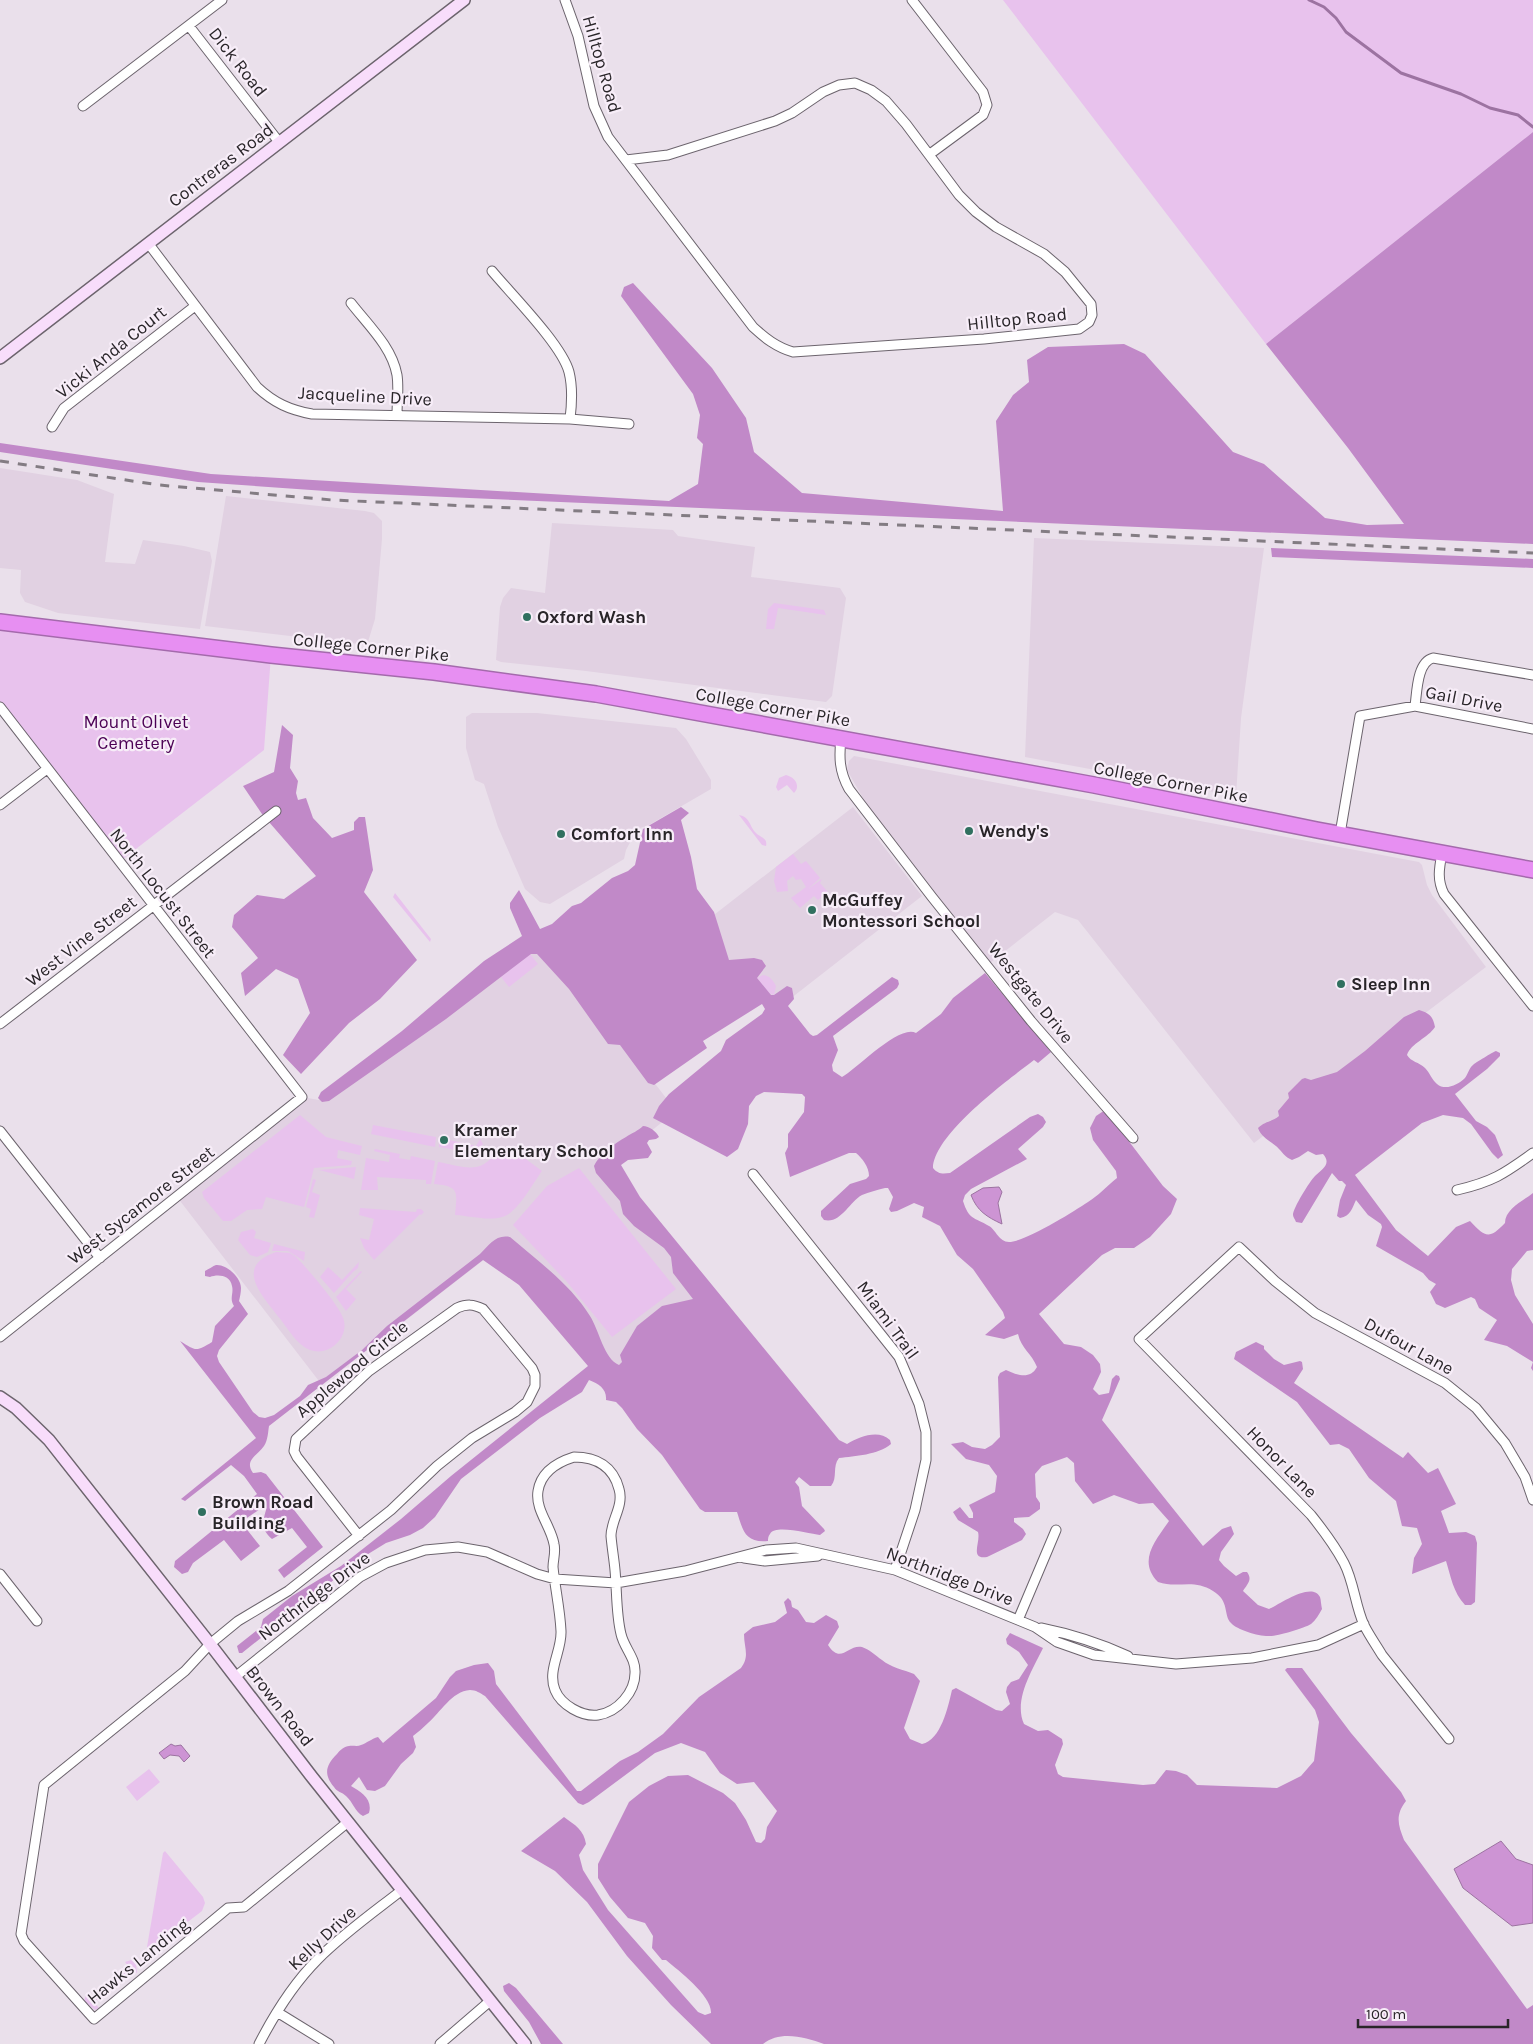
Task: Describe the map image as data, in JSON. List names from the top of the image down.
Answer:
{
  "streets": {
    "highway": ["College Corner Pike"],
    "street": [
      "Dick Road",
      "Hilltop Road",
      "Contreras Road",
      "Vicki Anda Court",
      "Jacqueline Drive",
      "Gail Drive",
      "North Locust Street",
      "West Vine Street",
      "Westgate Drive",
      "West Sycamore Street",
      "Miami Trail",
      "Dufour Lane",
      "Applewood Circle",
      "Honor Lane",
      "Northridge Drive",
      "Brown Road",
      "Kelly Drive",
      "Hawks Landing"
    ]
  },
  "crossings": [
    ["Dick Road", "Contreras Road"],
    ["Contreras Road", "Jacqueline Drive"],
    ["Vicki Anda Court", "Jacqueline Drive"],
    ["College Corner Pike", "Gail Drive"],
    ["College Corner Pike", "Westgate Drive"],
    ["North Locust Street", "West Vine Street"],
    ["North Locust Street", "West Sycamore Street"],
    ["Miami Trail", "Northridge Drive"],
    ["Dufour Lane", "Honor Lane"],
    ["Applewood Circle", "Brown Road"],
    ["Applewood Circle", "Hawks Landing"],
    ["Honor Lane", "Northridge Drive"],
    ["Northridge Drive", "Brown Road"],
    ["Brown Road", "Kelly Drive"],
    ["Brown Road", "Hawks Landing"]
  ],
  "parks": ["Mount Olivet Cemetery"],
  "places": [
    "Oxford Wash",
    "Wendy's",
    "Comfort Inn",
    "McGuffey Montessori School",
    "Sleep Inn",
    "Kramer Elementary School",
    "Brown Road Building"
  ],
  "scale_bar": "100 m"
}
